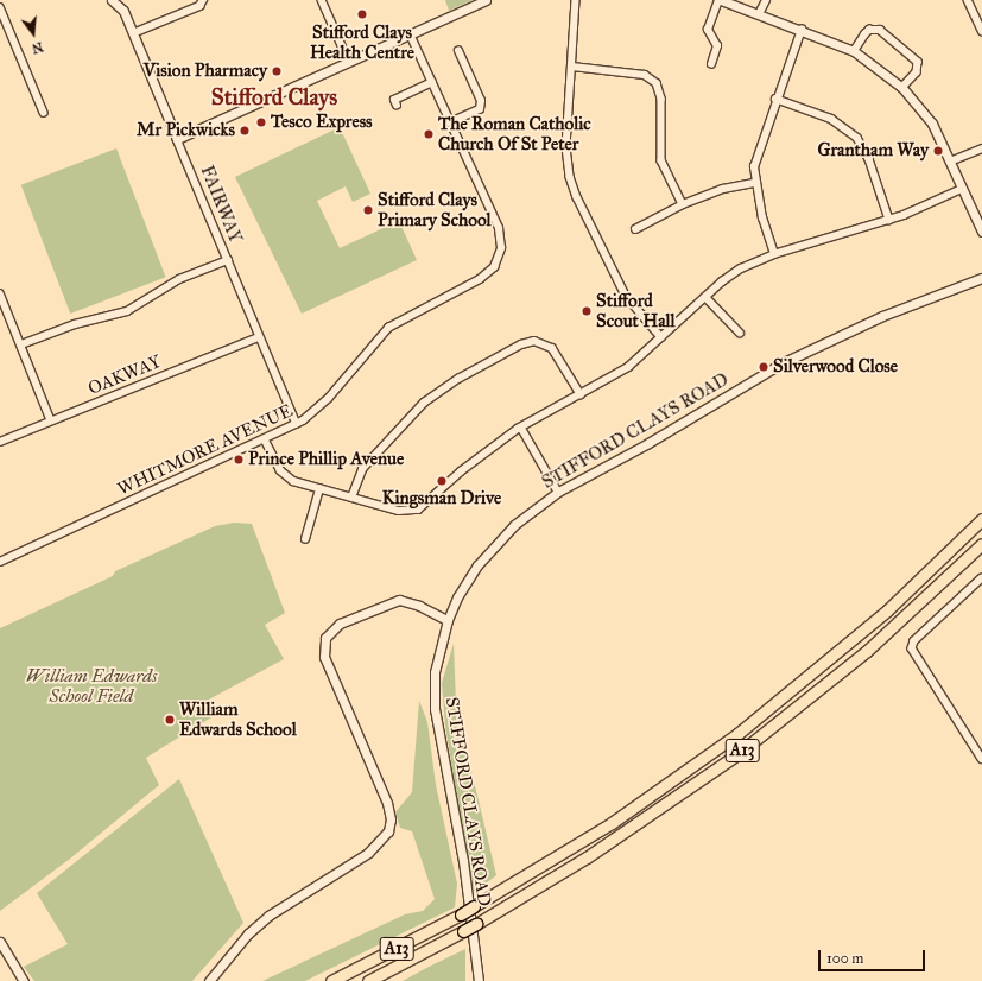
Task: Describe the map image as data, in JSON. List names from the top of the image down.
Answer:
{
  "streets": {
    "highway": ["A13"],
    "street": [
      "FAIRWAY",
      "OAKWAY",
      "STIFFORD CLAYS ROAD",
      "WHITMORE AVENUE"
    ]
  },
  "crossings": [
    ["FAIRWAY", "OAKWAY"],
    ["FAIRWAY", "WHITMORE AVENUE"]
  ],
  "districts": ["Stifford Clays"],
  "parks": ["William Edwards School Field"],
  "places": [
    "Stifford Clays Health Centre",
    "Vision Pharmacy",
    "Tesco Express",
    "Mr Pickwicks",
    "The Roman Catholic Church Of St Peter",
    "Grantham Way",
    "Stifford Clays Primary School",
    "Stifford Scout Hall",
    "Silverwood Close",
    "Prince Phillip Avenue",
    "Kingsman Drive",
    "William Edwards School"
  ],
  "scale_bar": "100 m",
  "north": "bottom"
}
